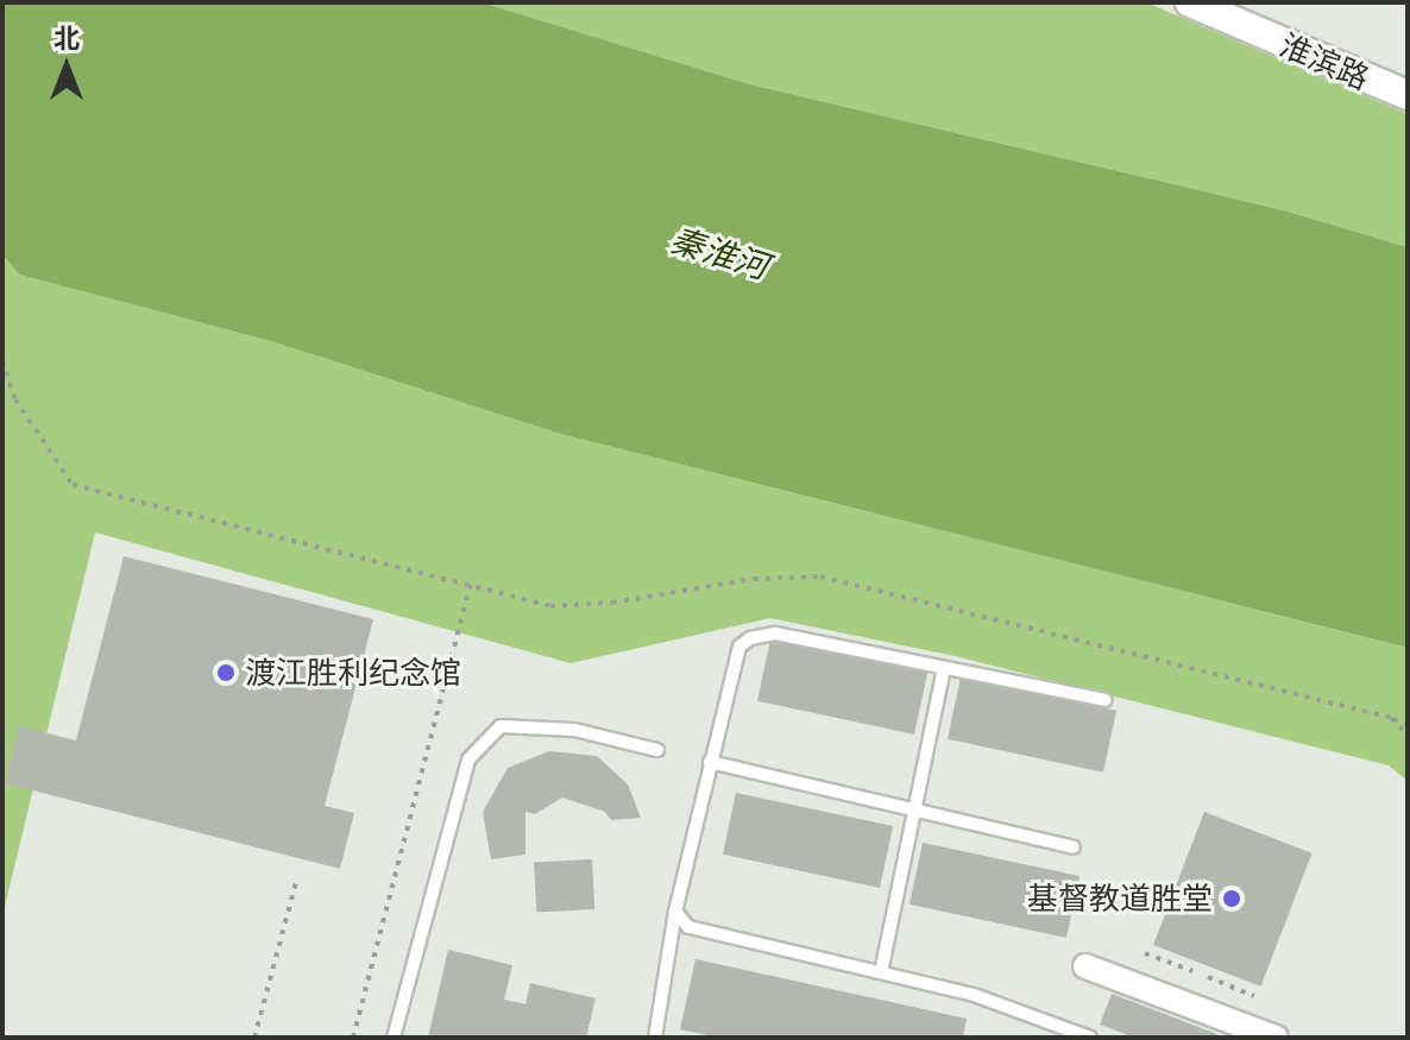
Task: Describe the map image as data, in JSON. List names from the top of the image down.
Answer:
{
  "streets": {
    "street": ["淮滨路"]
  },
  "water": ["秦淮河"],
  "places": ["渡江胜利纪念馆", "基督教道胜堂"],
  "north": "top"
}
